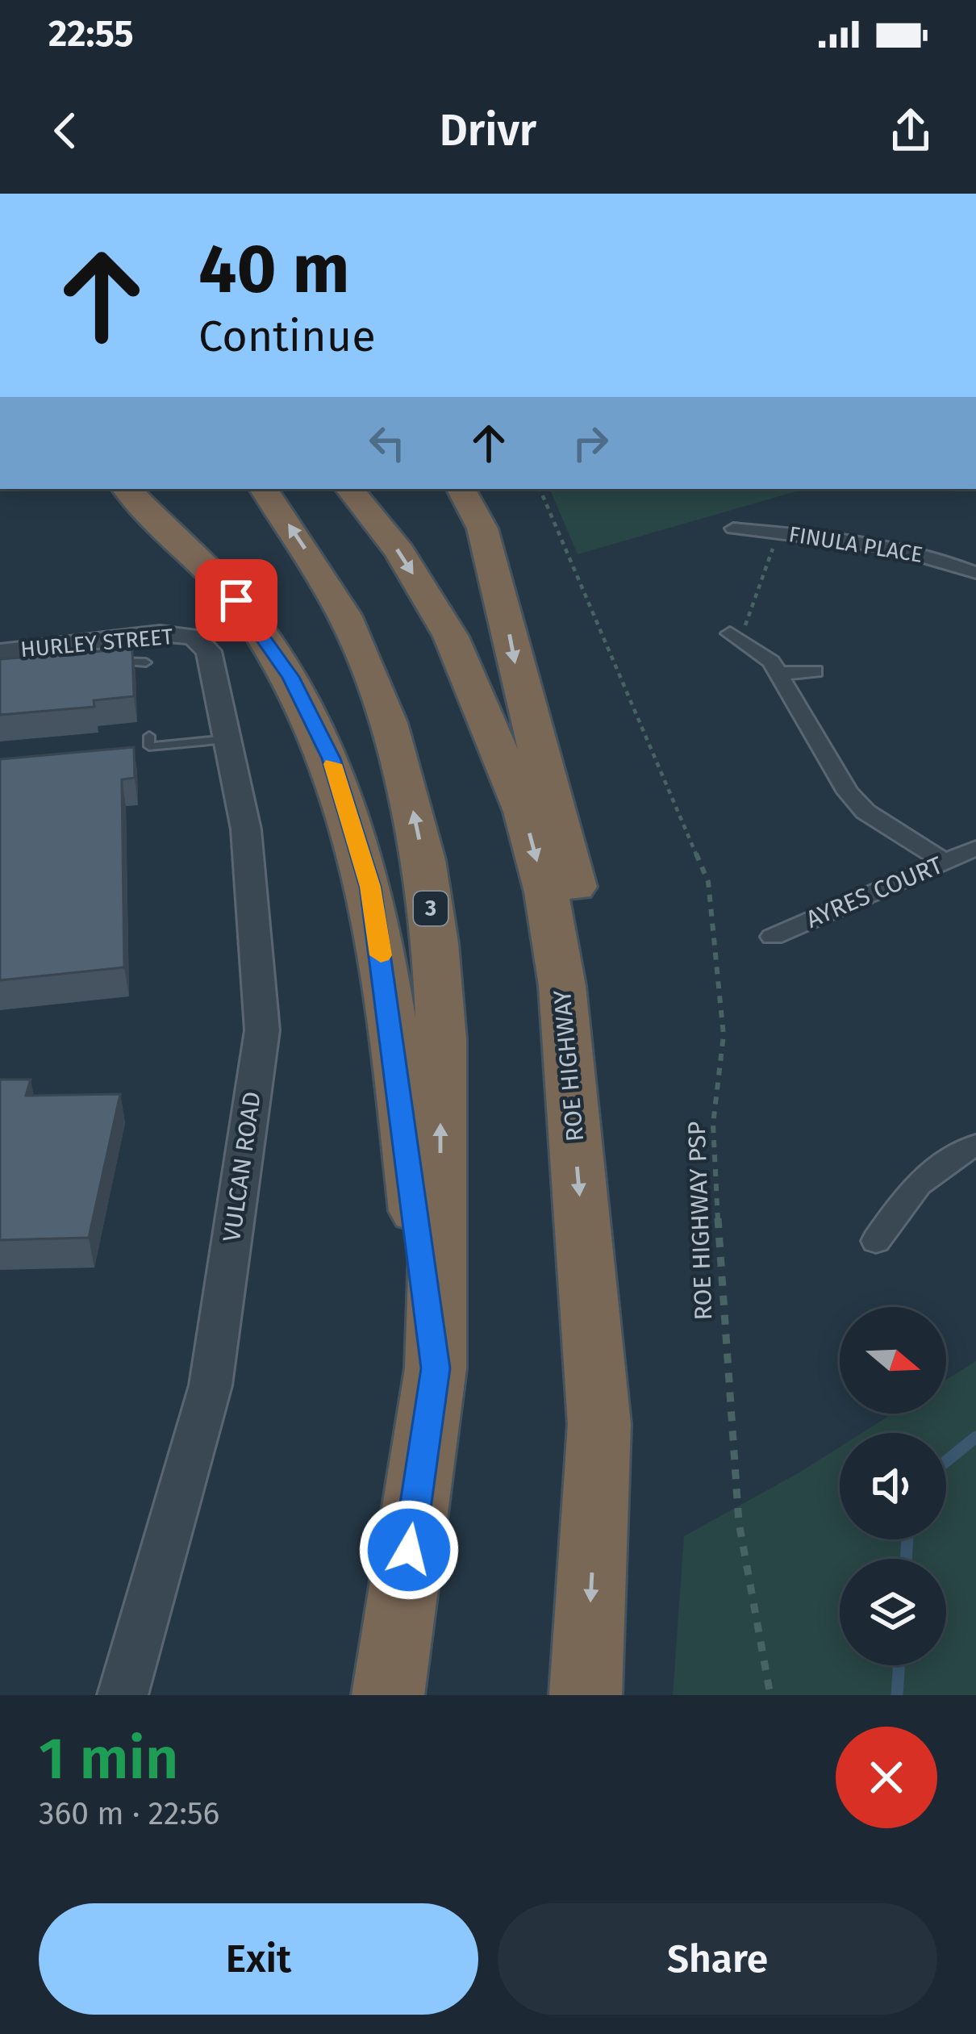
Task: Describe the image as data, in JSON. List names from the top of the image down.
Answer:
{
  "streets": {
    "highway": ["3", "ROE HIGHWAY"],
    "street": [
      "FINULA PLACE",
      "HURLEY STREET",
      "AYRES COURT",
      "VULCAN ROAD"
    ],
    "path": ["ROE HIGHWAY PSP"]
  },
  "crossings": [
    ["HURLEY STREET", "VULCAN ROAD"]
  ],
  "north": "right",
  "page": {
    "status": "22:55",
    "header": "Drivr",
    "turn": ["40 m", "Continue"],
    "heading": ["1 min", "360 m · 22:56"],
    "buttons": ["Exit", "Share"]
  }
}
